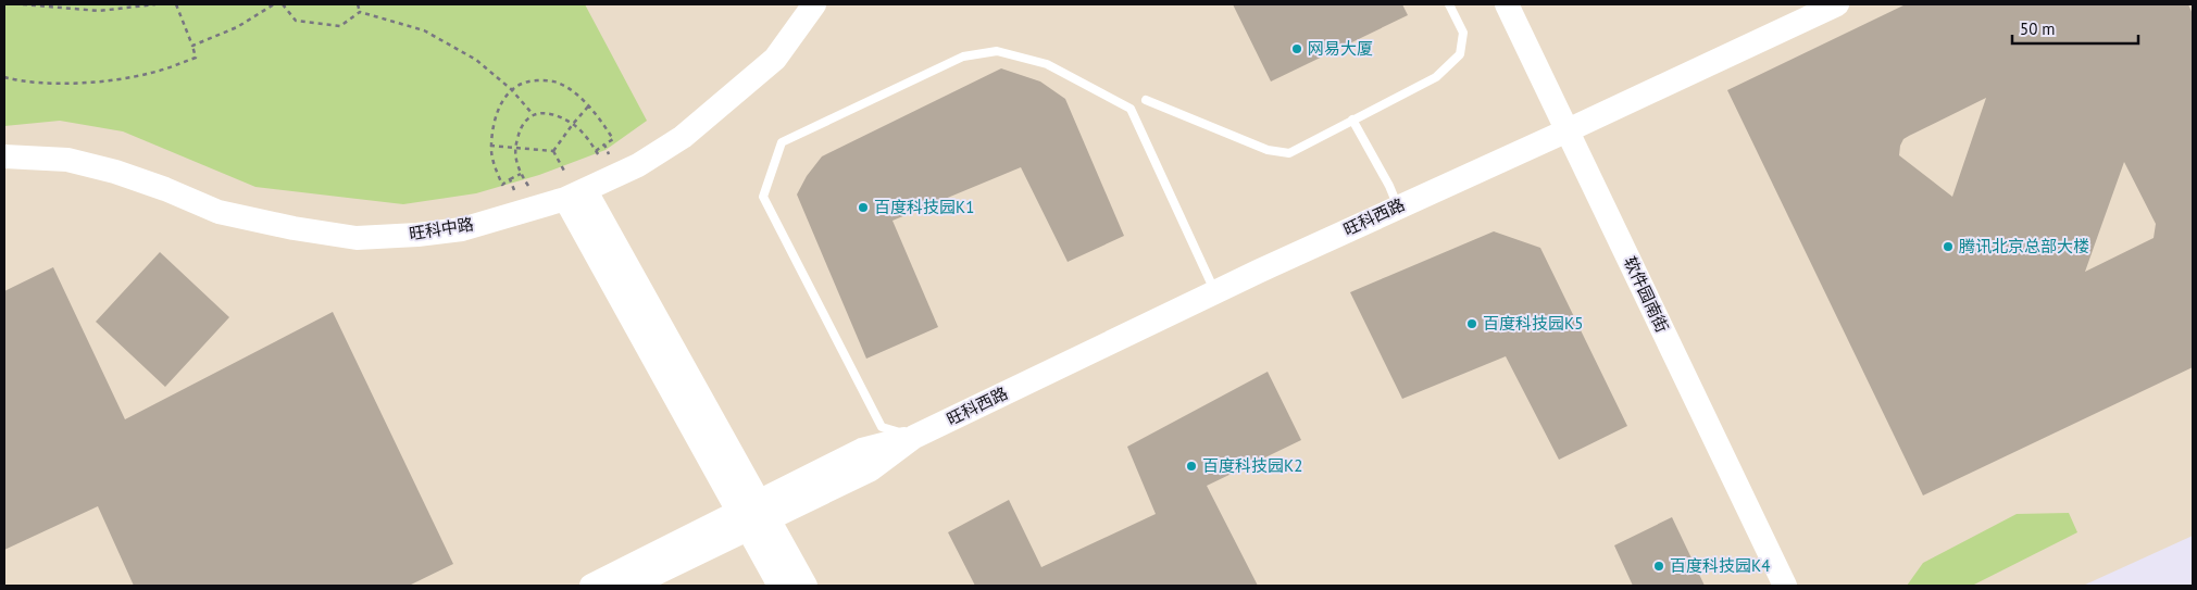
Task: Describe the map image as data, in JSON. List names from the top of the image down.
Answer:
{
  "streets": {
    "street": ["旺科西路", "旺科中路", "软件园南街"]
  },
  "crossings": [
    ["旺科西路", "软件园南街"]
  ],
  "places": [
    "网易大厦",
    "百度科技园K1",
    "腾讯北京总部大楼",
    "百度科技园K5",
    "百度科技园K2",
    "百度科技园K4"
  ],
  "scale_bar": "50 m"
}
